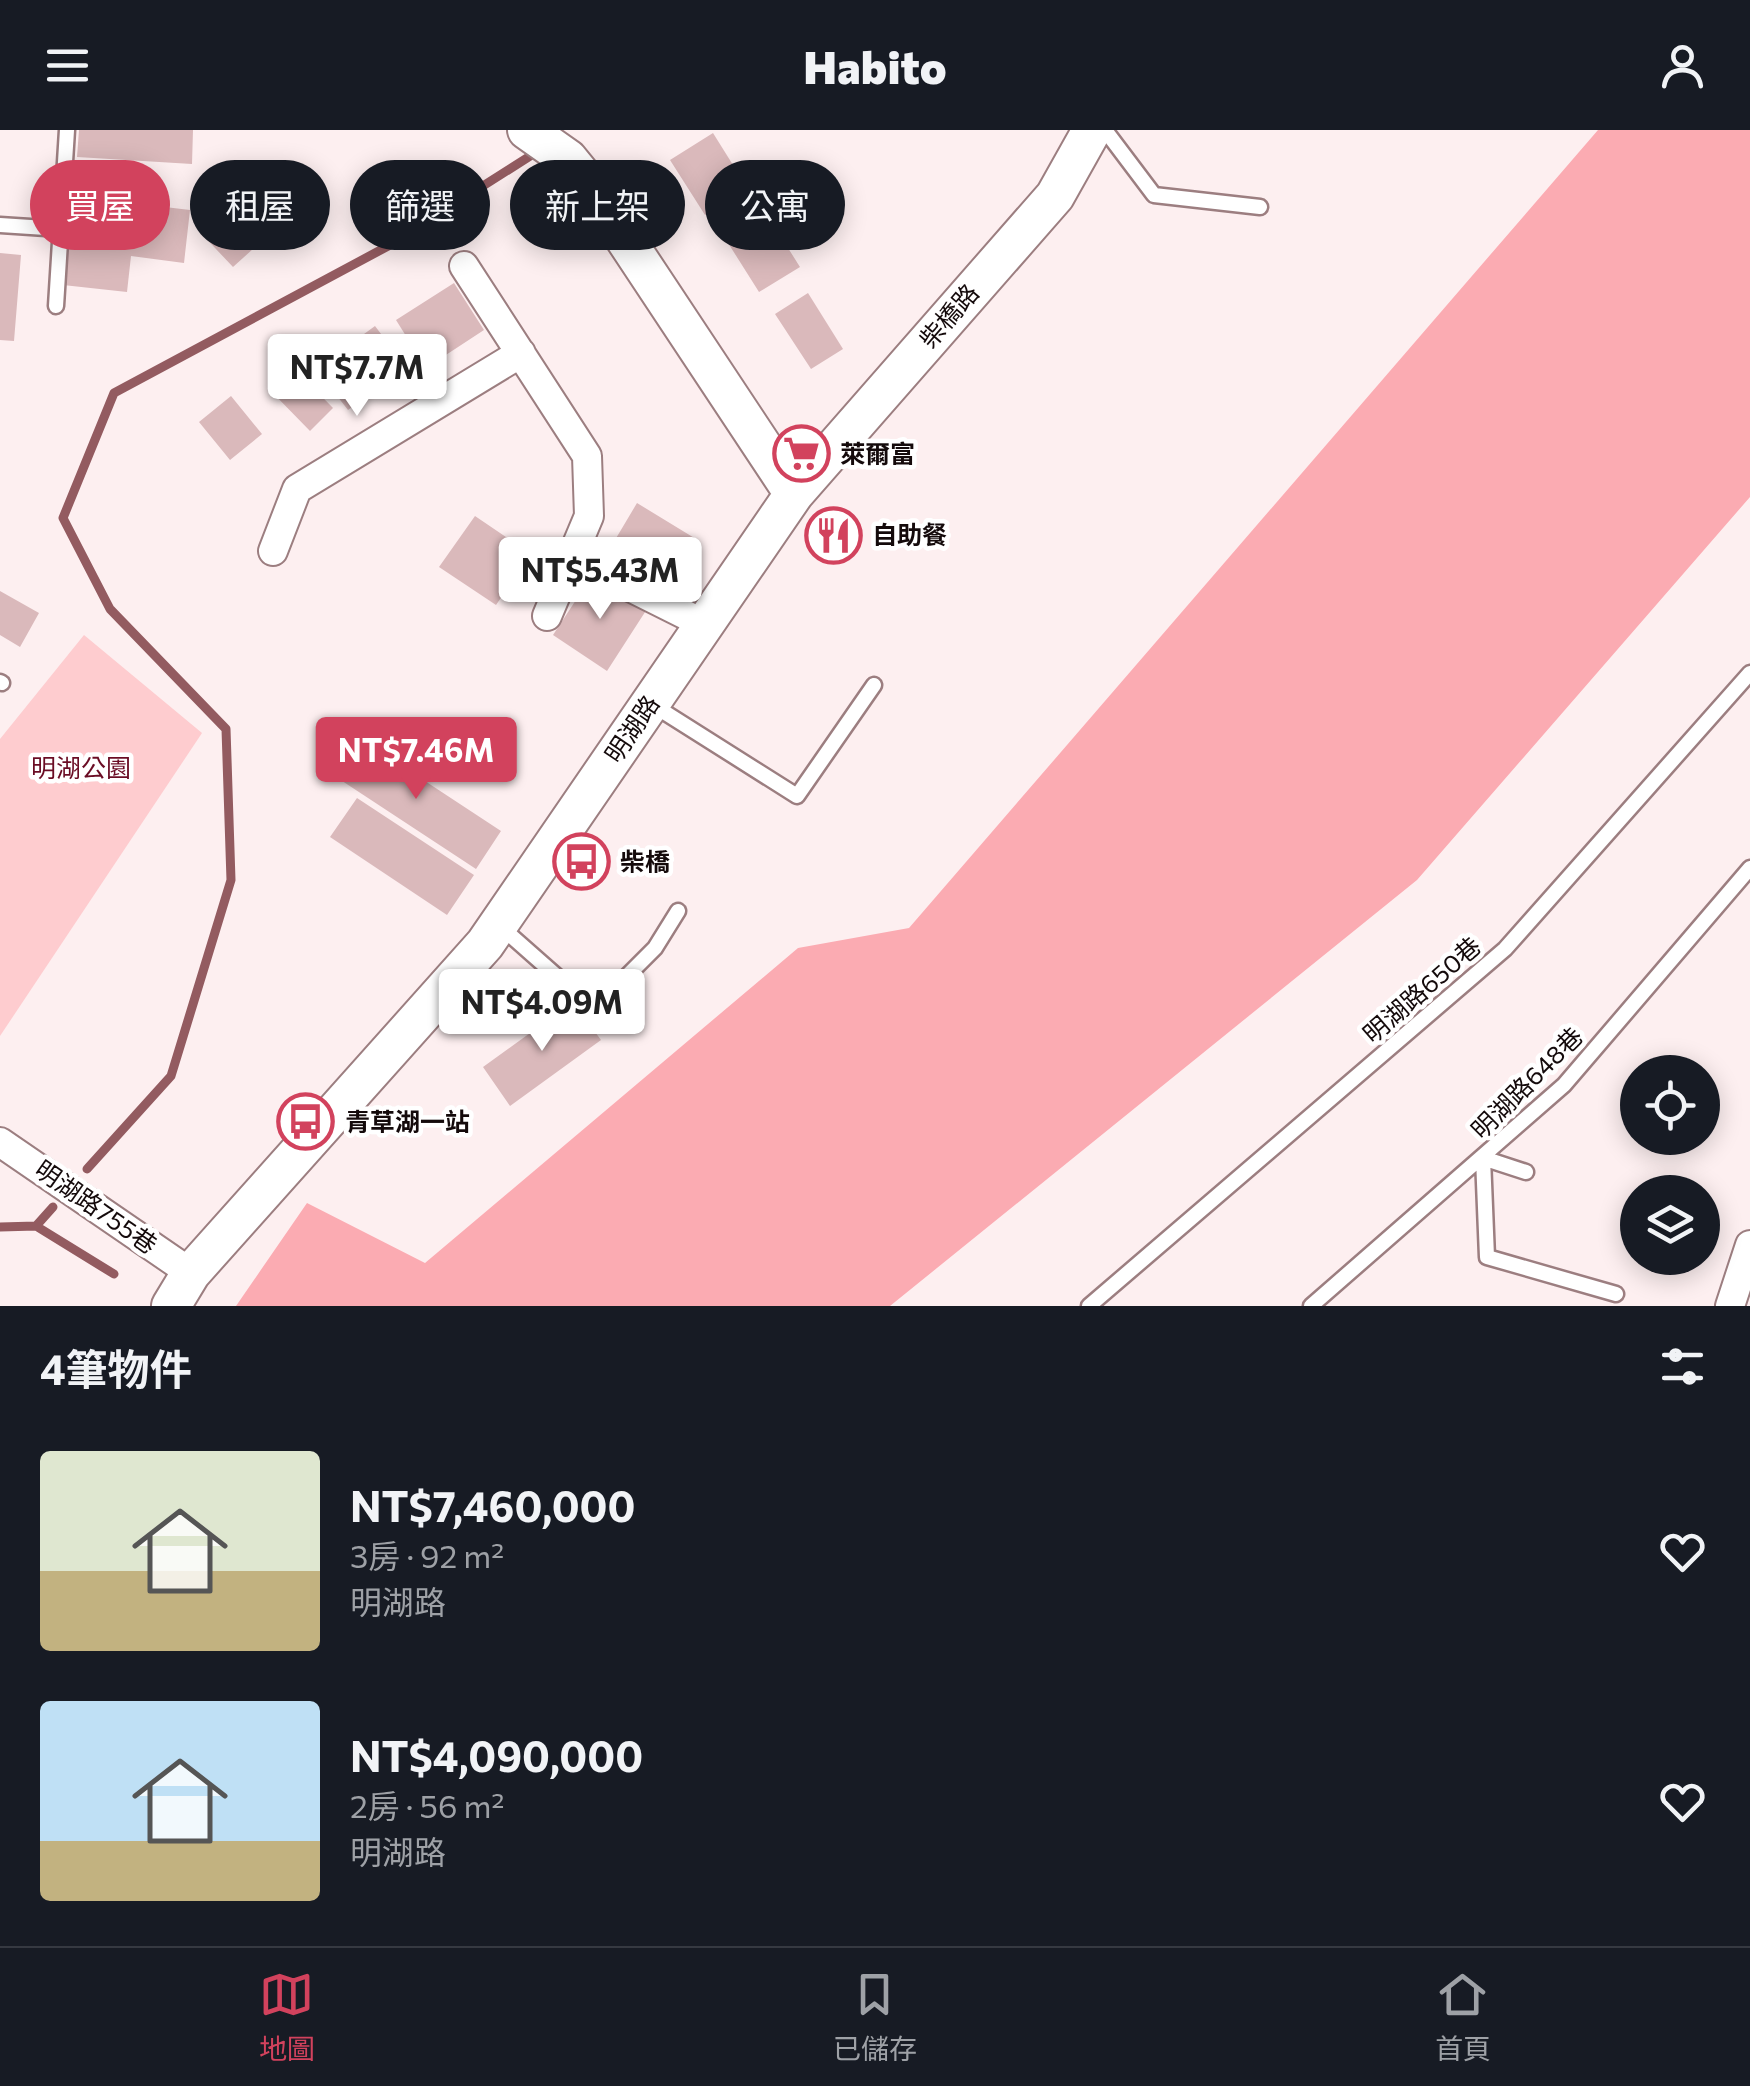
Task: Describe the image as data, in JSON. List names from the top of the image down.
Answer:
{
  "streets": {
    "main road": ["柴橋路", "明湖路"],
    "street": ["明湖路755巷"],
    "lane": ["明湖路650巷", "明湖路648巷"]
  },
  "crossings": [
    ["柴橋路", "明湖路"],
    ["明湖路", "明湖路755巷"]
  ],
  "parks": ["明湖公園"],
  "places": {
    "supermarket": ["萊爾富"],
    "restaurant": ["自助餐"],
    "bus stop": ["柴橋", "青草湖一站"]
  },
  "page": {
    "header": "Habito",
    "chip": [
      "買屋",
      "租屋",
      "篩選",
      "新上架",
      "公寓"
    ],
    "price": [
      "NT$7.7M",
      "NT$5.43M",
      "NT$7.46M",
      "NT$4.09M"
    ],
    "heading": "4筆物件",
    "list": [
      {
        "name": "NT$7,460,000",
        "note": "3房 · 92 m² · 明湖路"
      },
      {
        "name": "NT$4,090,000",
        "note": "2房 · 56 m² · 明湖路"
      }
    ],
    "tabs": ["地圖", "已儲存", "首頁"]
  }
}
